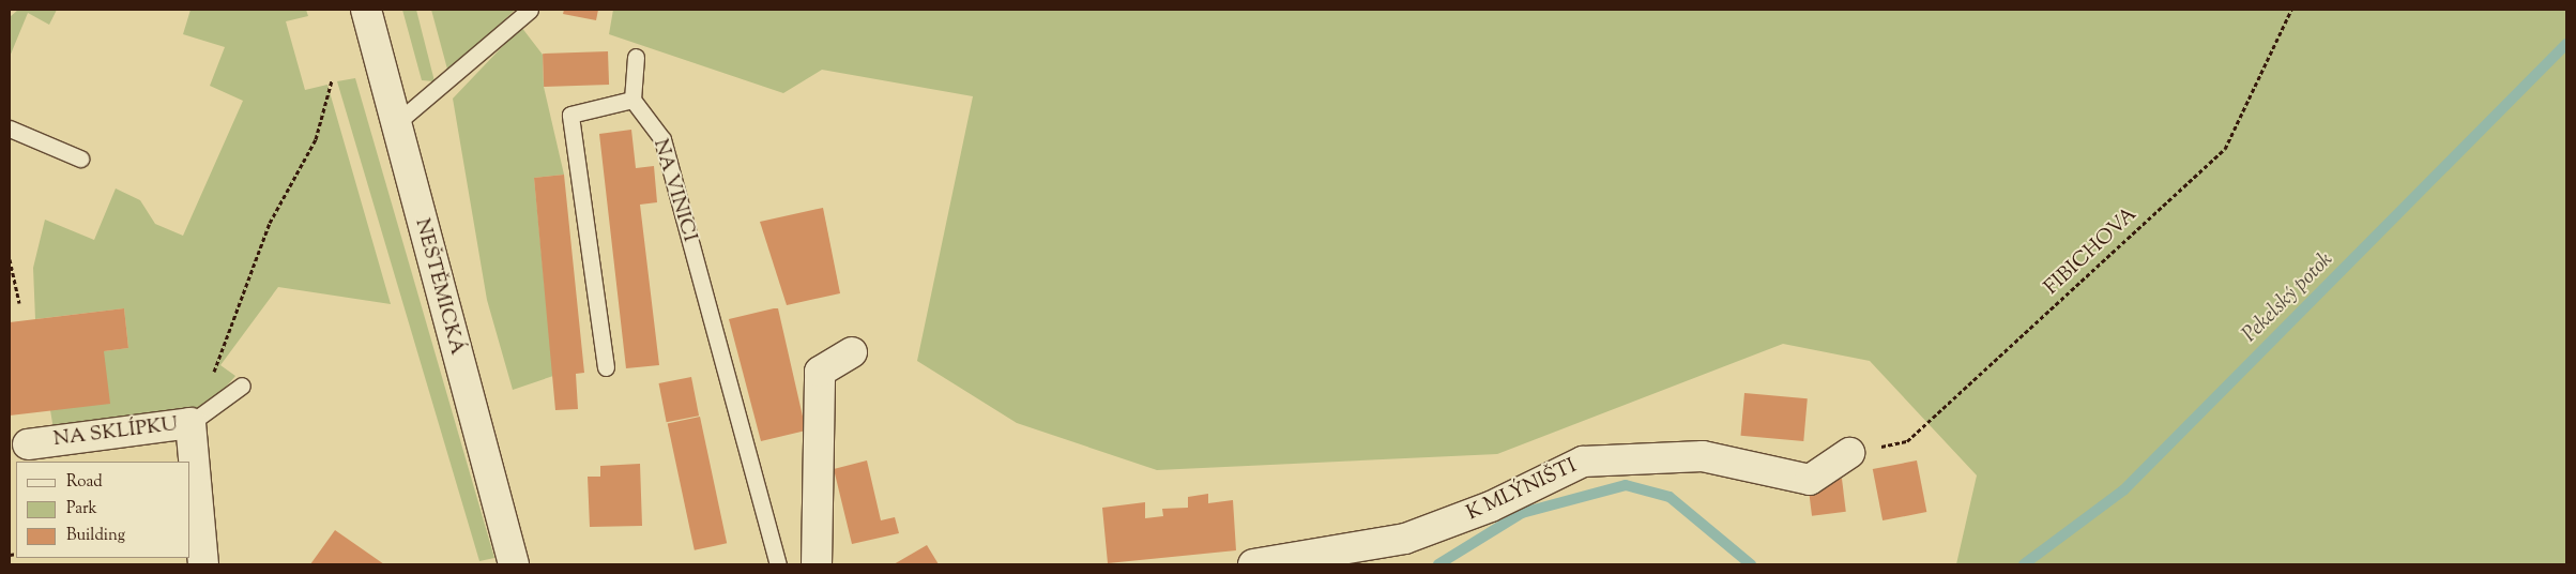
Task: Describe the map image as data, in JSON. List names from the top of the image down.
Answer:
{
  "streets": {
    "street": ["NEŠTĚMICKÁ", "NA SKLÍPKU", "K MLÝNIŠTI"],
    "lane": ["NA VINICI"],
    "path": ["FIBICHOVA"]
  },
  "crossings": [
    ["FIBICHOVA", "K MLÝNIŠTI"]
  ],
  "water": ["Pekelský potok"],
  "legend": ["Road", "Park", "Building"]
}
